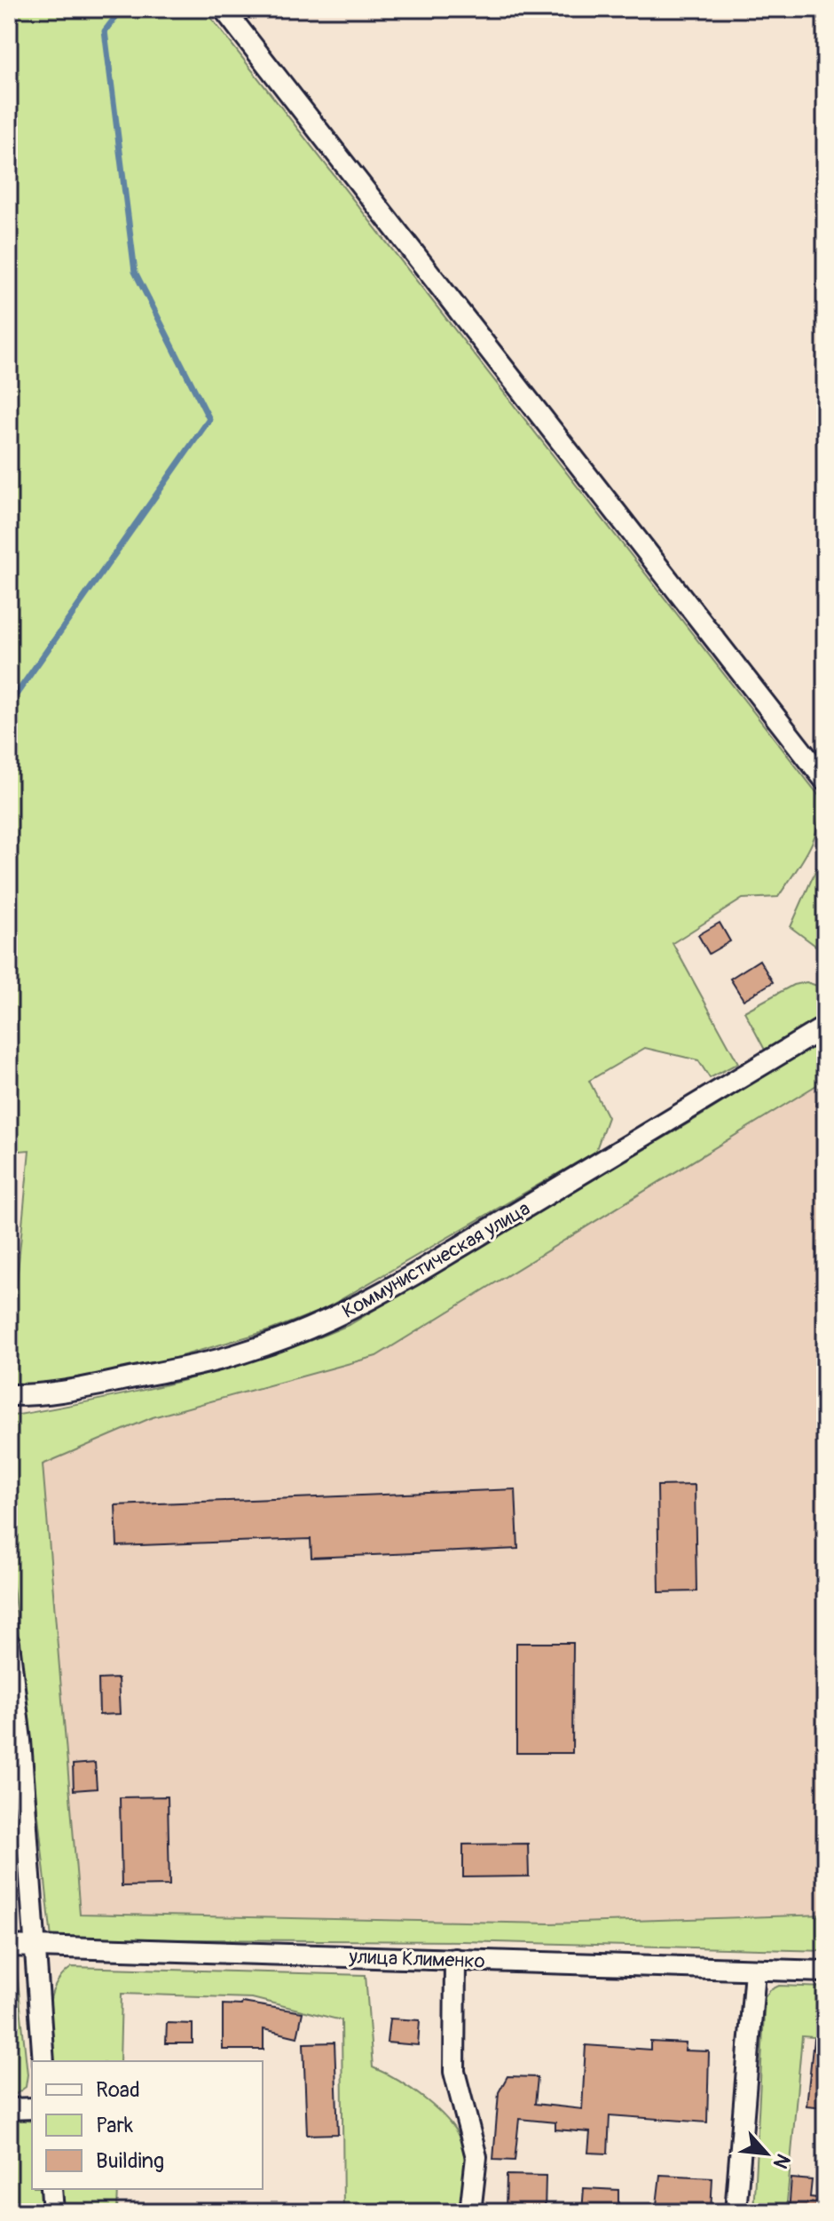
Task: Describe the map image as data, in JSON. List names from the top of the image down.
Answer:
{
  "streets": {
    "street": ["Коммунистическая улица", "улица Клименко"]
  },
  "legend": ["Road", "Park", "Building"],
  "north": "bottom right"
}
